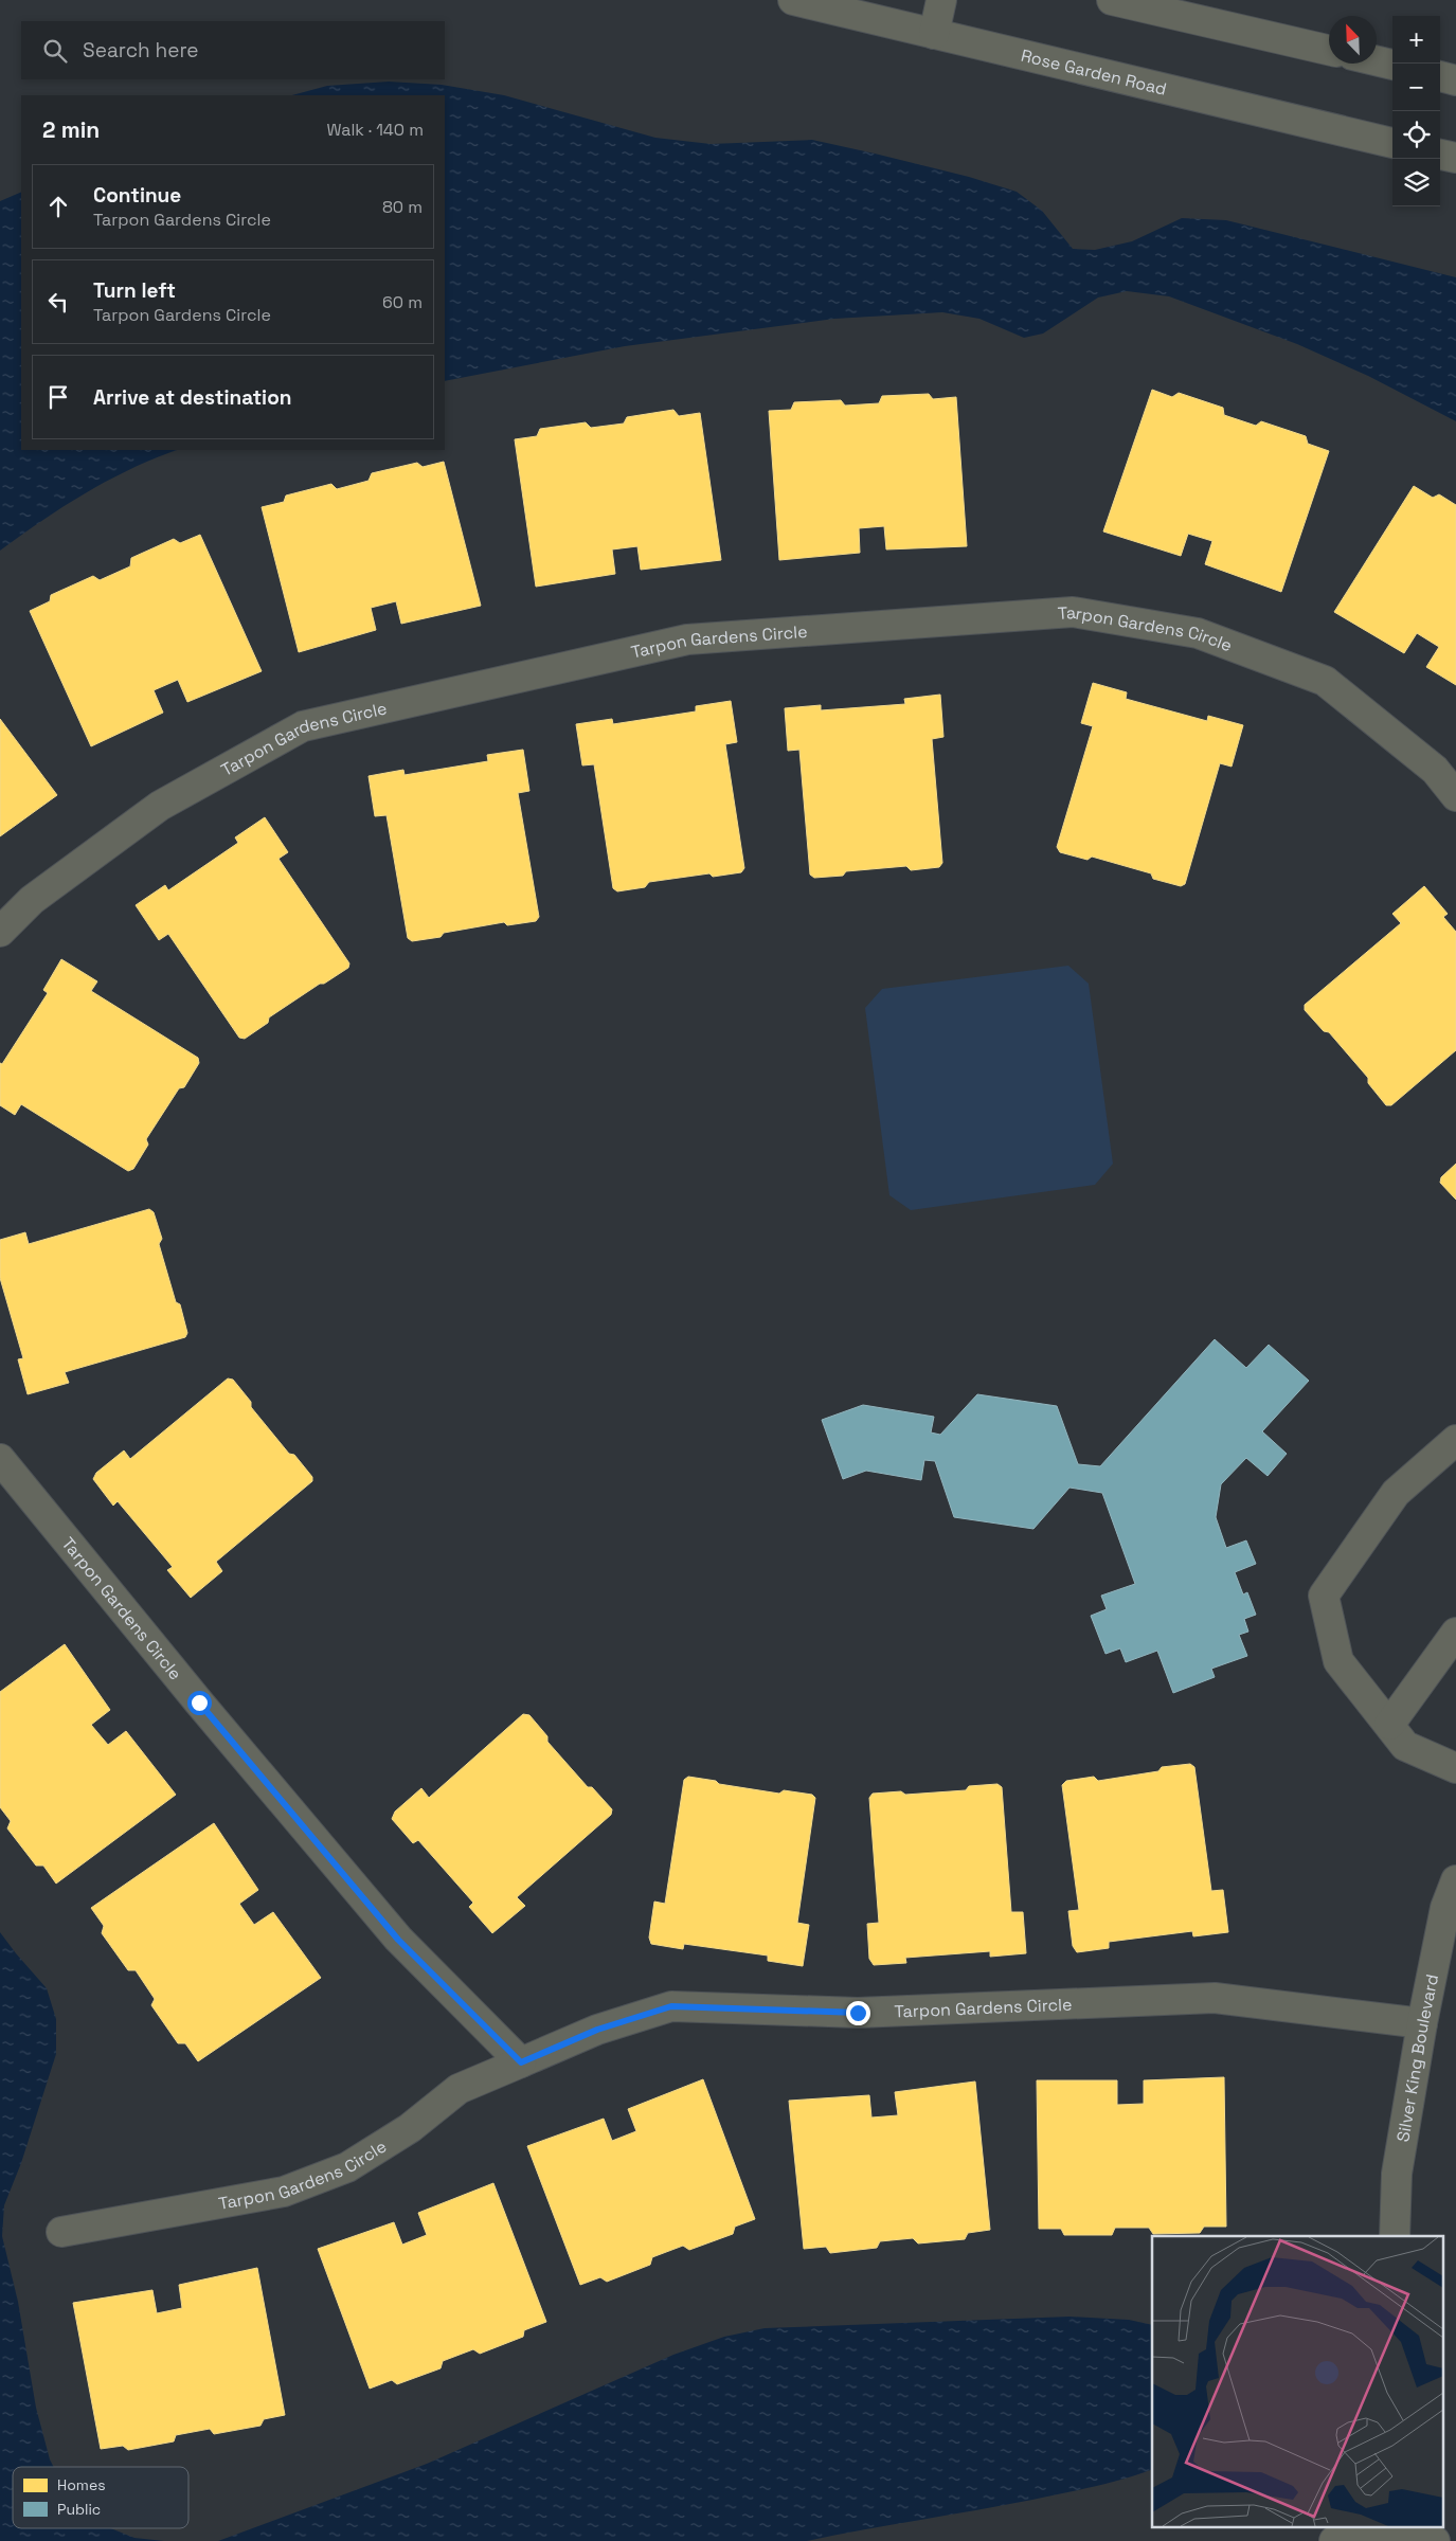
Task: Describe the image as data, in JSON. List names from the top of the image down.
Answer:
{
  "streets": {
    "street": ["Rose Garden Road", "Tarpon Gardens Circle", "Silver King Boulevard"]
  },
  "crossings": [
    ["Tarpon Gardens Circle", "Silver King Boulevard"]
  ],
  "legend": ["Homes", "Public"],
  "north": "top left",
  "page": {
    "map_buttons": ["+", "−"],
    "search": "Search here",
    "heading": ["2 min", "Walk · 140 m"],
    "list": [
      ["Continue", "Tarpon Gardens Circle", "80 m"],
      ["Turn left", "Tarpon Gardens Circle", "60 m"],
      "Arrive at destination"
    ]
  }
}
